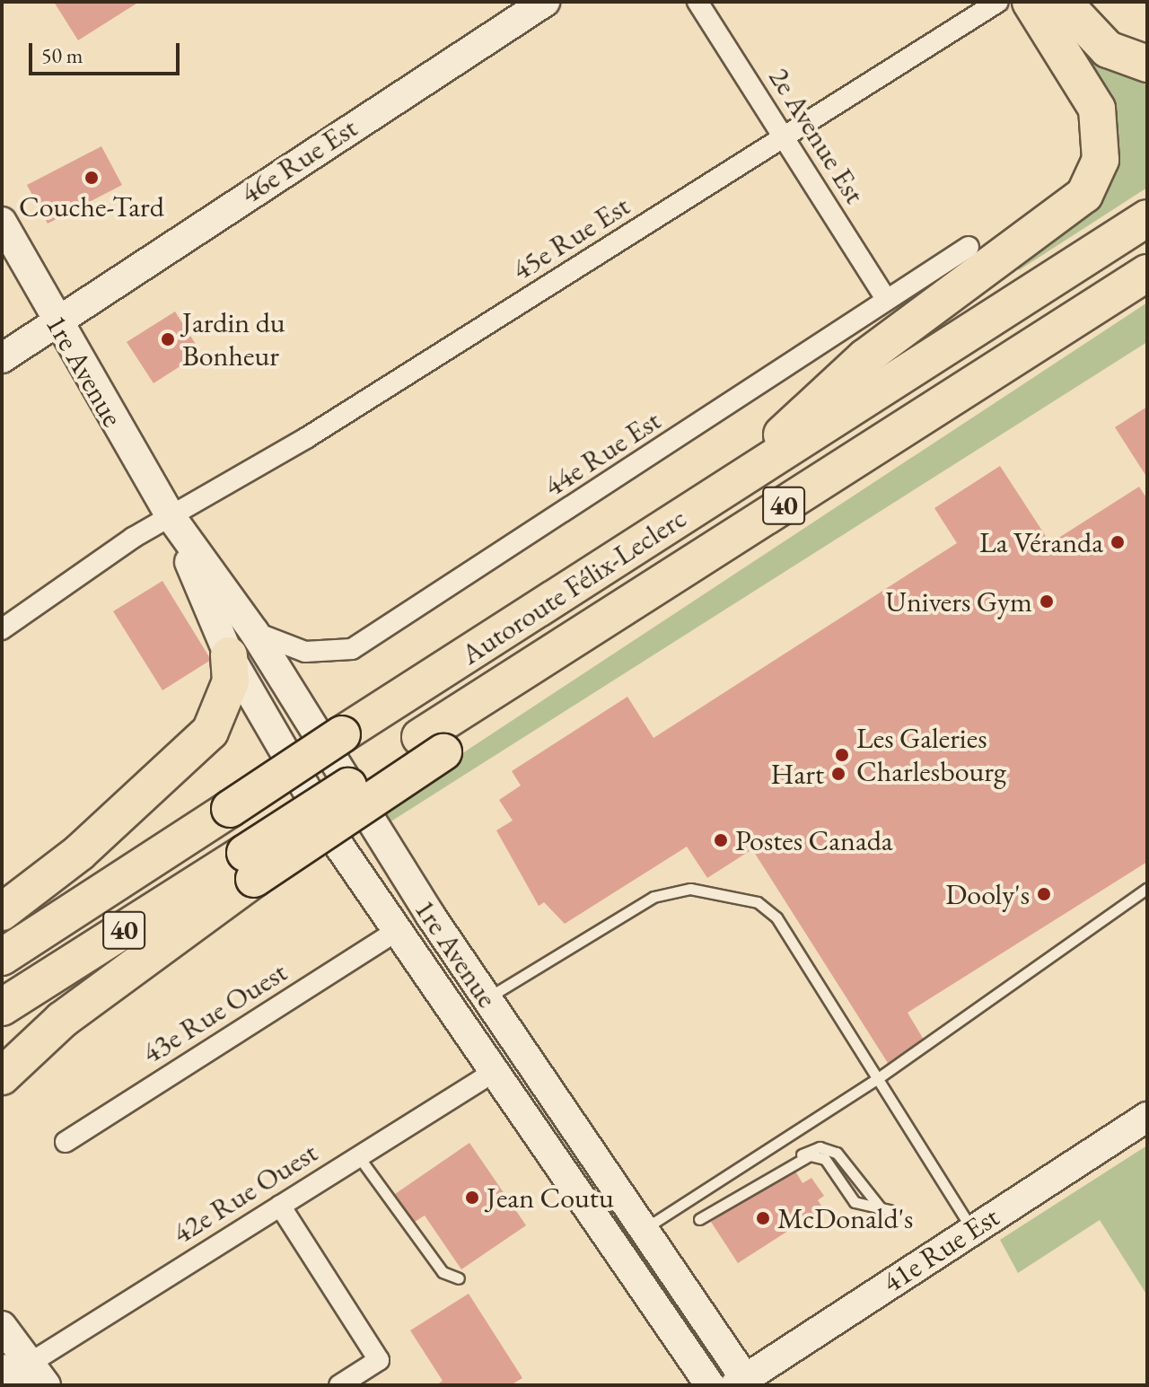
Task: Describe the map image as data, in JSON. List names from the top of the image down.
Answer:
{
  "streets": {
    "highway": ["40", "Autoroute Félix-Leclerc"],
    "street": [
      "2e Avenue Est",
      "46e Rue Est",
      "45e Rue Est",
      "1re Avenue",
      "44e Rue Est",
      "43e Rue Ouest",
      "42e Rue Ouest",
      "41e Rue Est"
    ]
  },
  "crossings": [
    ["2e Avenue Est", "45e Rue Est"],
    ["2e Avenue Est", "44e Rue Est"],
    ["46e Rue Est", "1re Avenue"],
    ["45e Rue Est", "1re Avenue"],
    ["1re Avenue", "44e Rue Est"],
    ["1re Avenue", "43e Rue Ouest"],
    ["1re Avenue", "42e Rue Ouest"],
    ["1re Avenue", "41e Rue Est"]
  ],
  "places": [
    "Couche-Tard",
    "Jardin du Bonheur",
    "La Véranda",
    "Univers Gym",
    "Les Galeries Charlesbourg",
    "Hart",
    "Postes Canada",
    "Dooly's",
    "Jean Coutu",
    "McDonald's"
  ],
  "scale_bar": "50 m"
}
